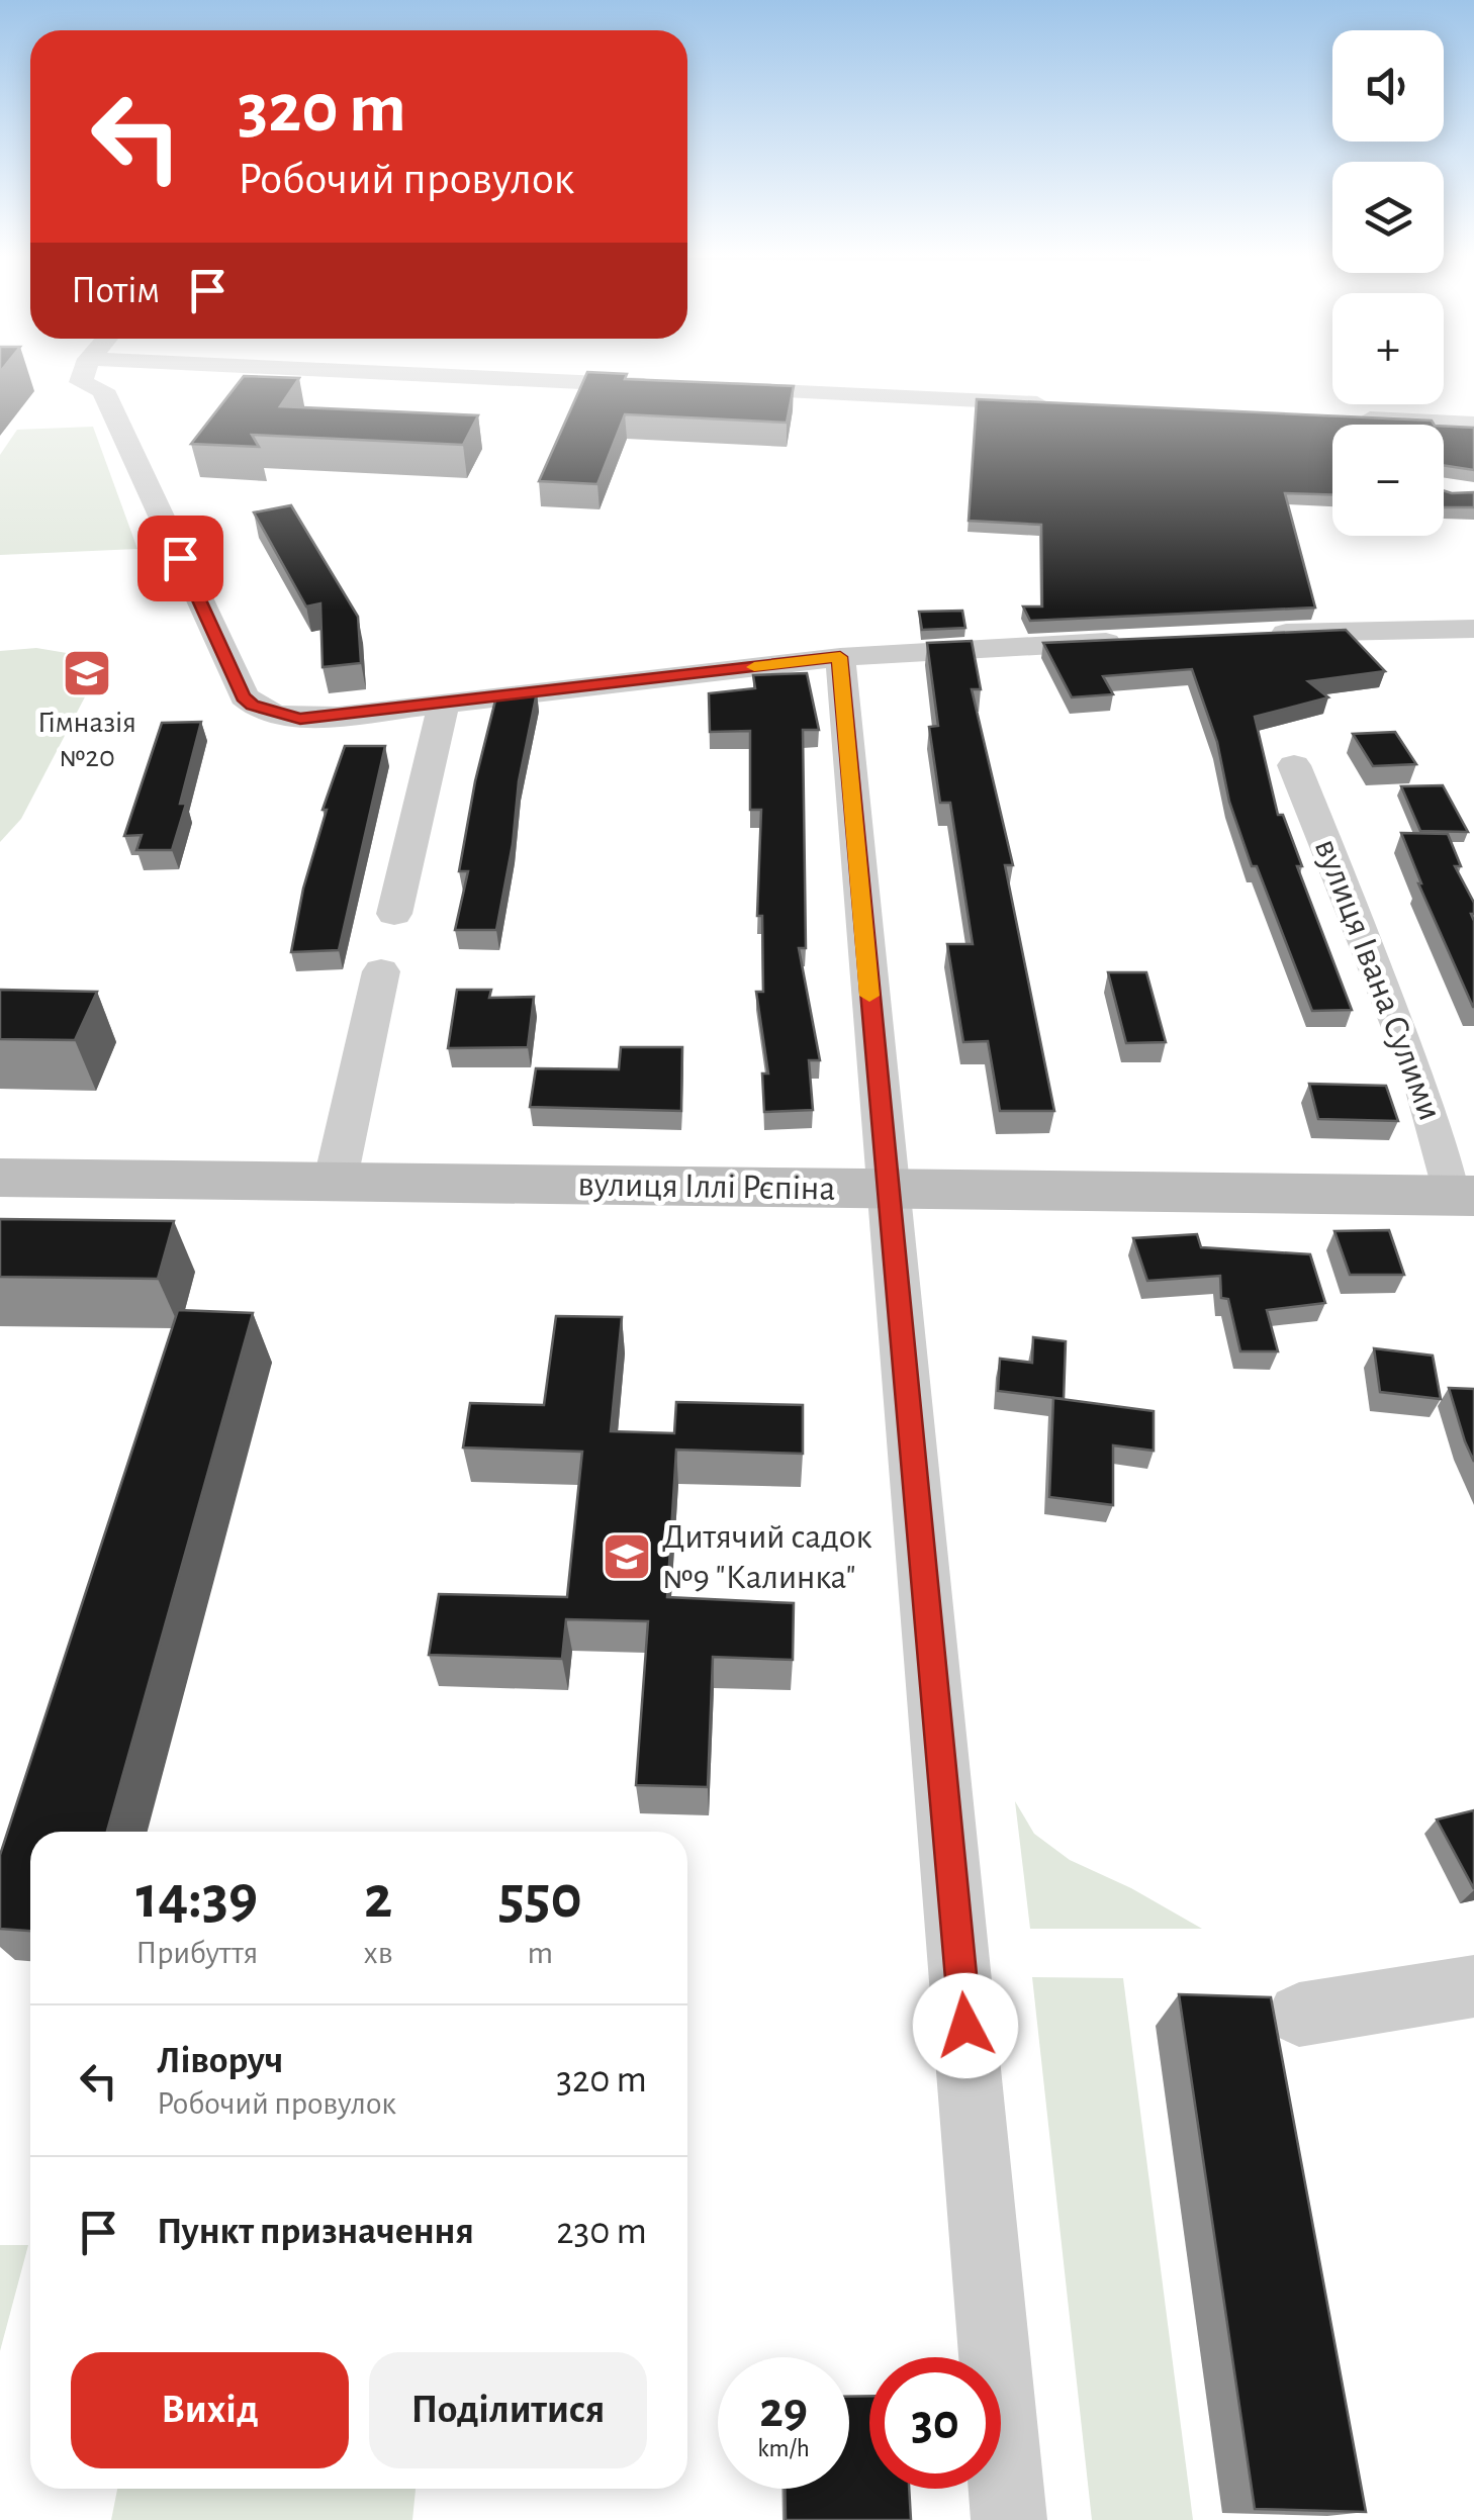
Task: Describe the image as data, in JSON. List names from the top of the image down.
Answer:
{
  "streets": {
    "street": ["вулиця Івана Сулими", "вулиця Іллі Рєпіна"]
  },
  "crossings": [
    ["вулиця Івана Сулими", "вулиця Іллі Рєпіна"]
  ],
  "places": {
    "school or university": ["Гімназія №20", "Дитячий садок №9 \"Калинка\""]
  },
  "page": {
    "map_buttons": ["+", "−"],
    "turn": ["320 m", "Робочий провулок"],
    "then": "Потім",
    "eta": [
      "14:39",
      "Прибуття",
      "2",
      "хв",
      "550",
      "m"
    ],
    "list": [
      {
        "name": "Ліворуч",
        "note": "Робочий провулок",
        "value": "320 m"
      },
      {
        "name": "Пункт призначення",
        "value": "230 m"
      }
    ],
    "buttons": ["Вихід", "Поділитися"],
    "speed": "29 km/h",
    "limit": "30"
  }
}
